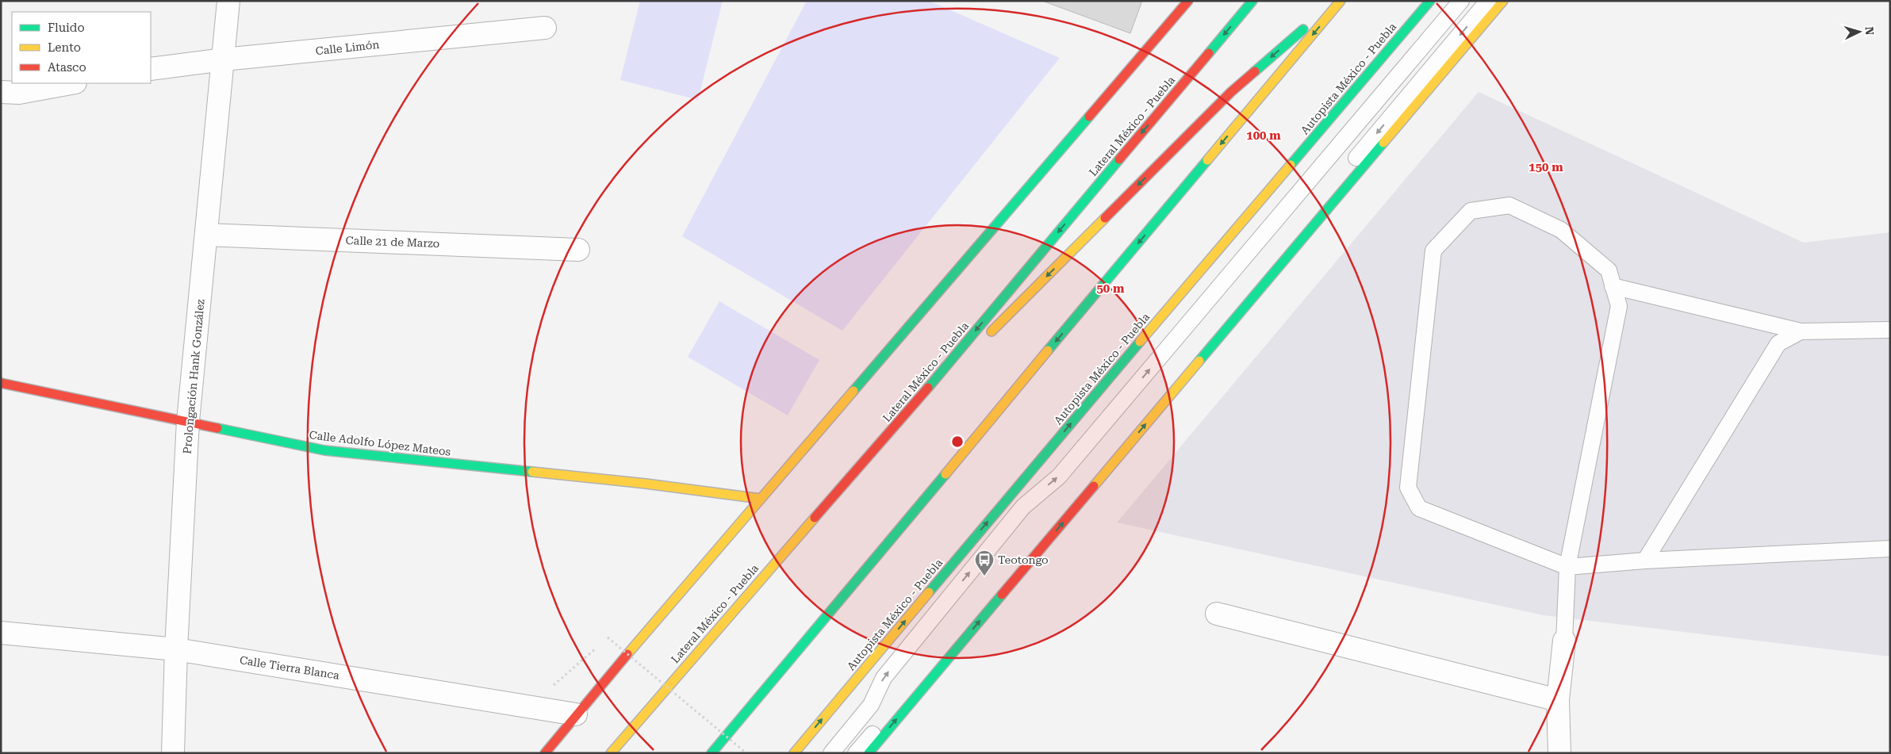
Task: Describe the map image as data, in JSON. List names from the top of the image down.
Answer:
{
  "streets": {
    "main road": ["Autopista México - Puebla", "Lateral México - Puebla", "Calle Adolfo López Mateos"],
    "street": [
      "Calle Limón",
      "Calle 21 de Marzo",
      "Prolongación Hank González",
      "Calle Tierra Blanca"
    ]
  },
  "crossings": [
    ["Calle Limón", "Prolongación Hank González"],
    ["Calle 21 de Marzo", "Prolongación Hank González"],
    ["Prolongación Hank González", "Calle Adolfo López Mateos"],
    ["Prolongación Hank González", "Calle Tierra Blanca"]
  ],
  "places": {
    "bus stop": ["Teotongo"]
  },
  "legend": ["Fluido", "Lento", "Atasco"],
  "north": "right",
  "rings": ["100 m", "150 m", "50 m"]
}
